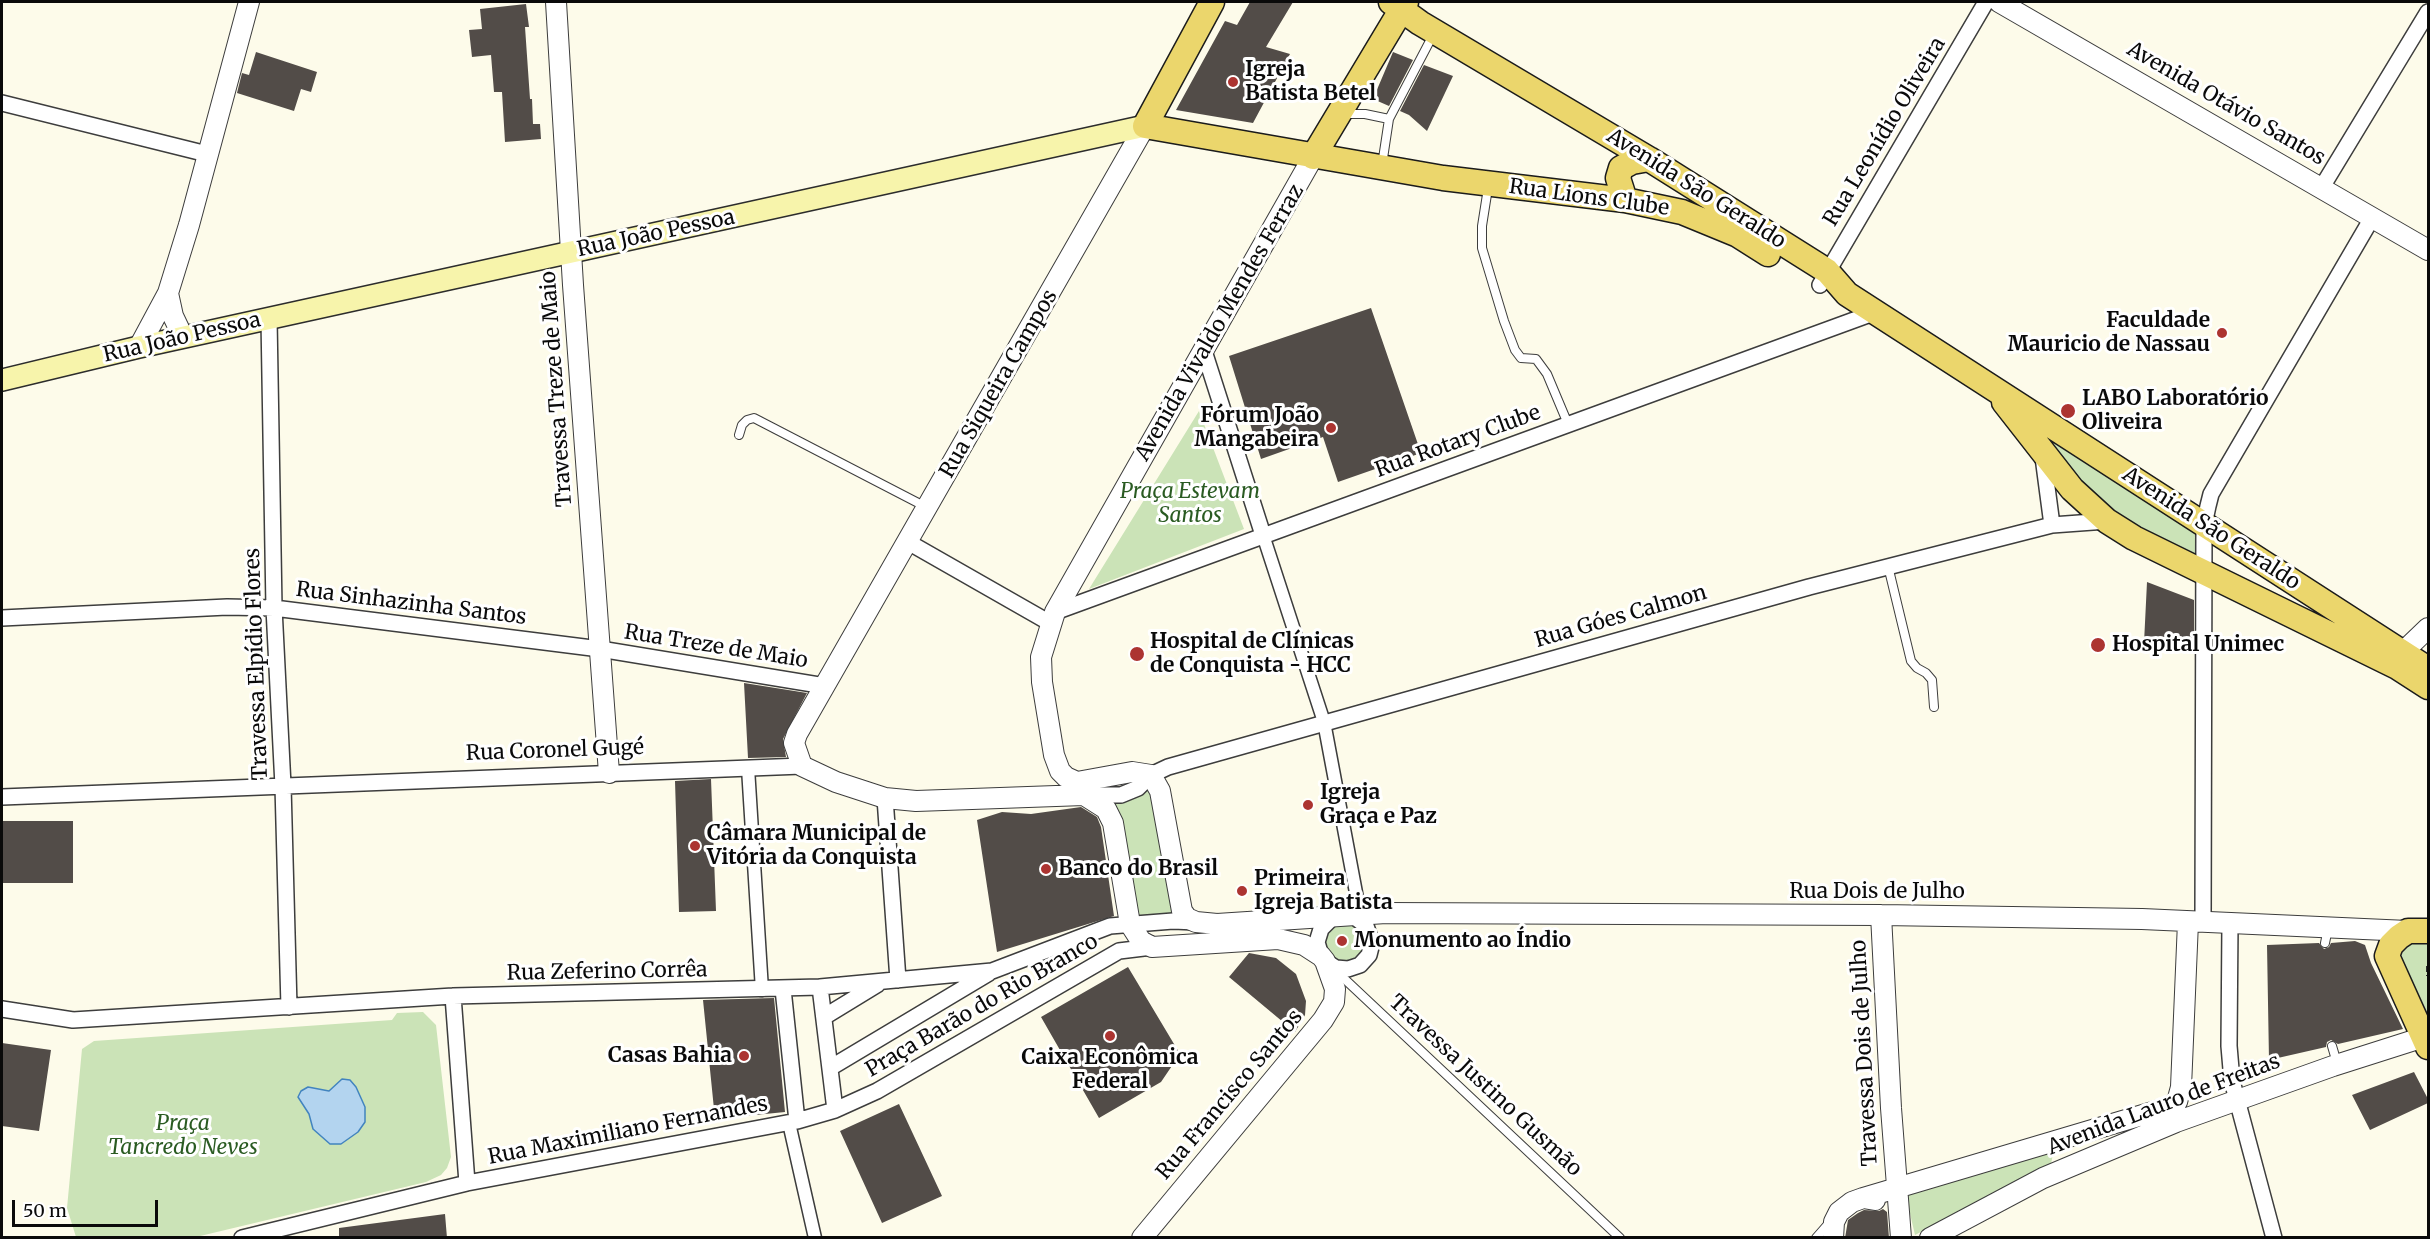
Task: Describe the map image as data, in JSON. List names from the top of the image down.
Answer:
{
  "streets": {
    "main road": [
      "Avenida São Geraldo",
      "Rua Lions Clube",
      "Rua João Pessoa",
      "Avenida Vivaldo Mendes Ferraz",
      "Rua Siqueira Campos"
    ],
    "street": [
      "Avenida Otávio Santos",
      "Rua Leonídio Oliveira",
      "Travessa Treze de Maio",
      "Rua Rotary Clube",
      "Rua Sinhazinha Santos",
      "Rua Góes Calmon",
      "Rua Treze de Maio",
      "Travessa Elpídio Flores",
      "Rua Coronel Gugé",
      "Rua Dois de Julho",
      "Rua Zeferino Corrêa",
      "Praça Barão do Rio Branco",
      "Travessa Dois de Julho",
      "Rua Francisco Santos",
      "Avenida Lauro de Freitas",
      "Rua Maximiliano Fernandes"
    ],
    "lane": ["Travessa Justino Gusmão"]
  },
  "crossings": [
    ["Rua Leonídio Oliveira", "Avenida São Geraldo"],
    ["Rua Leonídio Oliveira", "Rua Lions Clube"],
    ["Avenida São Geraldo", "Rua Lions Clube"],
    ["Avenida São Geraldo", "Avenida Vivaldo Mendes Ferraz"],
    ["Avenida São Geraldo", "Rua Rotary Clube"],
    ["Avenida São Geraldo", "Rua Góes Calmon"],
    ["Rua Lions Clube", "Rua João Pessoa"],
    ["Rua Lions Clube", "Avenida Vivaldo Mendes Ferraz"],
    ["Rua João Pessoa", "Avenida Vivaldo Mendes Ferraz"],
    ["Rua João Pessoa", "Rua Siqueira Campos"],
    ["Rua João Pessoa", "Travessa Treze de Maio"],
    ["Rua João Pessoa", "Travessa Elpídio Flores"],
    ["Avenida Vivaldo Mendes Ferraz", "Rua Rotary Clube"],
    ["Rua Siqueira Campos", "Rua Treze de Maio"],
    ["Rua Siqueira Campos", "Rua Coronel Gugé"],
    ["Travessa Treze de Maio", "Rua Sinhazinha Santos"],
    ["Travessa Treze de Maio", "Rua Treze de Maio"],
    ["Travessa Treze de Maio", "Rua Coronel Gugé"],
    ["Rua Sinhazinha Santos", "Rua Treze de Maio"],
    ["Rua Sinhazinha Santos", "Travessa Elpídio Flores"],
    ["Rua Góes Calmon", "Rua Coronel Gugé"],
    ["Travessa Elpídio Flores", "Rua Coronel Gugé"],
    ["Rua Dois de Julho", "Praça Barão do Rio Branco"],
    ["Rua Dois de Julho", "Travessa Dois de Julho"],
    ["Rua Dois de Julho", "Travessa Justino Gusmão"],
    ["Rua Dois de Julho", "Rua Francisco Santos"],
    ["Rua Zeferino Corrêa", "Praça Barão do Rio Branco"],
    ["Praça Barão do Rio Branco", "Rua Maximiliano Fernandes"],
    ["Travessa Dois de Julho", "Avenida Lauro de Freitas"],
    ["Travessa Justino Gusmão", "Rua Francisco Santos"]
  ],
  "parks": ["Praça Estevam Santos", "Praça Tancredo Neves"],
  "places": [
    "Igreja Batista Betel",
    "Faculdade Mauricio de Nassau",
    "LABO Laboratório Oliveira",
    "Fórum João Mangabeira",
    "Hospital Unimec",
    "Hospital de Clínicas de Conquista - HCC",
    "Igreja Graça e Paz",
    "Câmara Municipal de Vitória da Conquista",
    "Banco do Brasil",
    "Primeira Igreja Batista",
    "Monumento ao Índio",
    "Caixa Econômica Federal",
    "Casas Bahia"
  ],
  "scale_bar": "50 m"
}
